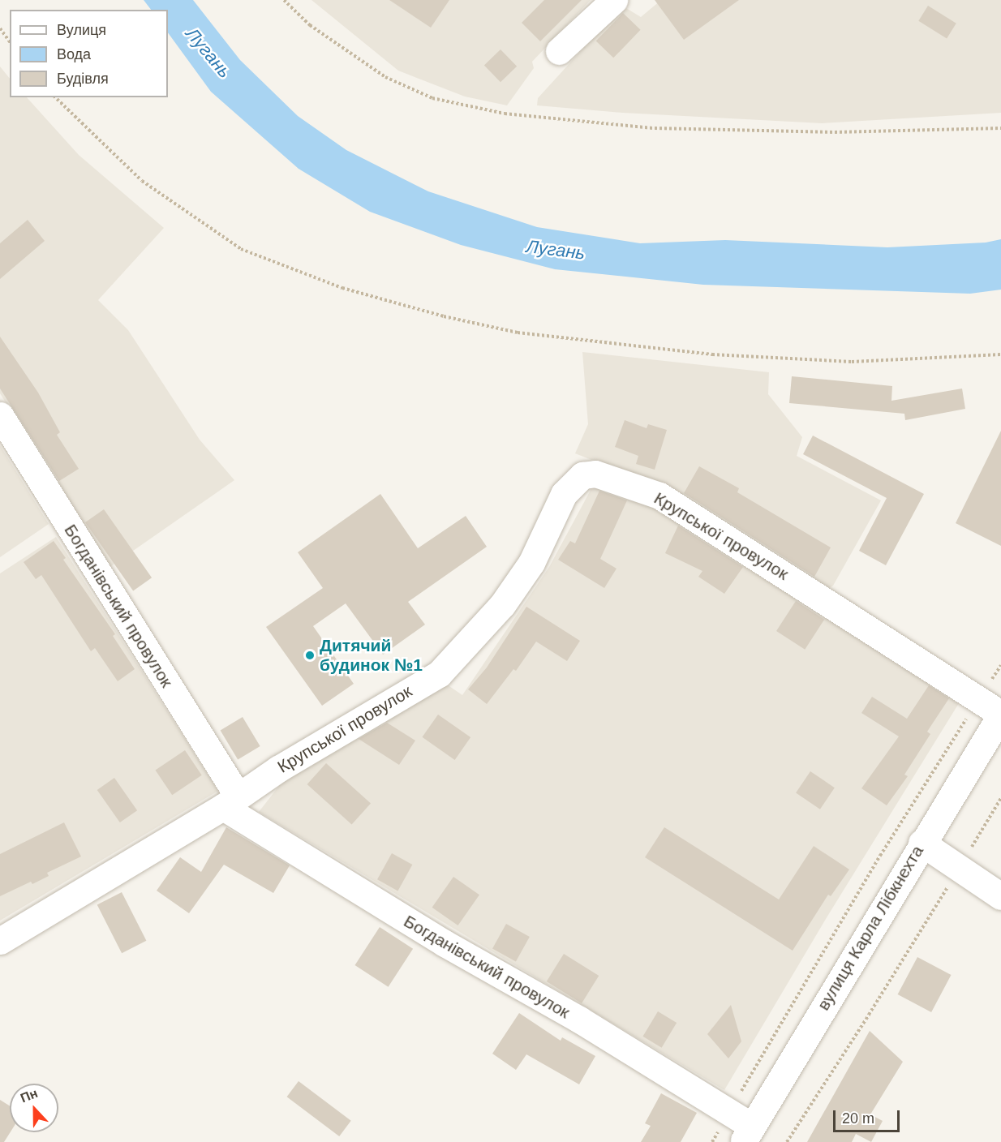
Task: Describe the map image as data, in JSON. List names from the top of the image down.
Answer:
{
  "streets": {
    "street": ["Крупської провулок", "Богданівський провулок", "вулиця Карла Лібкнехта"]
  },
  "crossings": [
    ["Крупської провулок", "Богданівський провулок"],
    ["Крупської провулок", "вулиця Карла Лібкнехта"],
    ["Богданівський провулок", "вулиця Карла Лібкнехта"]
  ],
  "water": ["Лугань"],
  "places": ["Дитячий будинок №1"],
  "legend": ["Вулиця", "Вода", "Будівля"],
  "scale_bar": "20 m",
  "north": "top"
}
